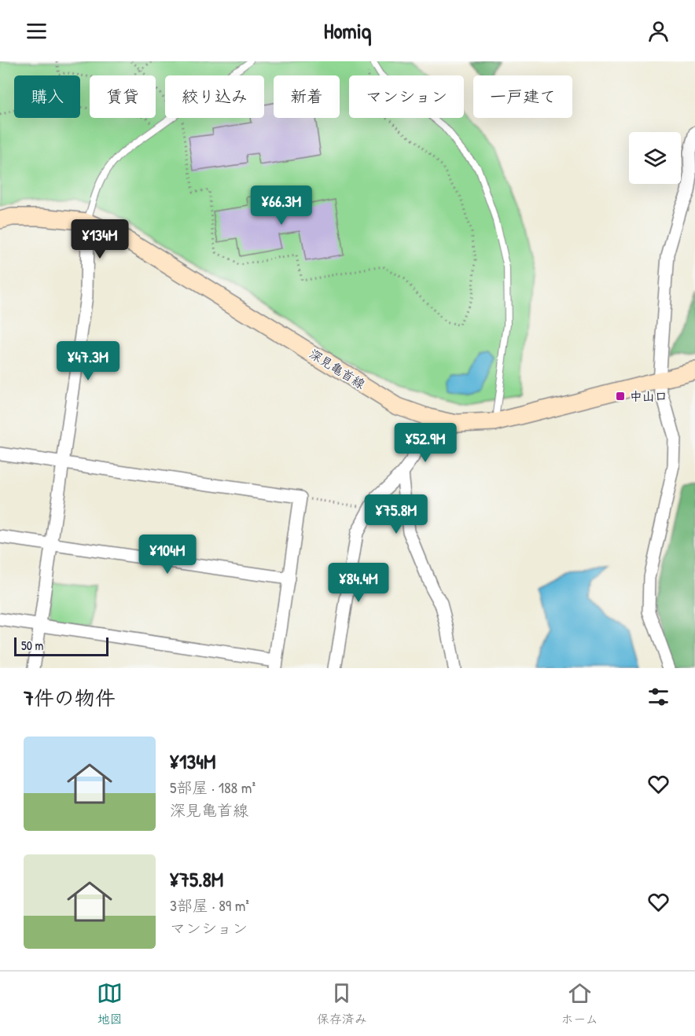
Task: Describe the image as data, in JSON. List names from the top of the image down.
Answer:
{
  "streets": {
    "main road": ["深見亀首線"]
  },
  "places": {
    "transit": ["中山口"]
  },
  "scale_bar": "50 m",
  "page": {
    "header": "Homiq",
    "chip": [
      "購入",
      "賃貸",
      "絞り込み",
      "新着",
      "マンション",
      "一戸建て"
    ],
    "price": [
      "¥66.3M",
      "¥134M",
      "¥47.3M",
      "¥52.9M",
      "¥75.8M",
      "¥104M",
      "¥84.4M"
    ],
    "scale": "50 m",
    "heading": "7件の物件",
    "list": [
      {
        "name": "¥134M",
        "note": "5部屋 · 188 m² · 深見亀首線"
      },
      {
        "name": "¥75.8M",
        "note": "3部屋 · 89 m² · マンション"
      }
    ],
    "tabs": ["地図", "保存済み", "ホーム"]
  }
}
